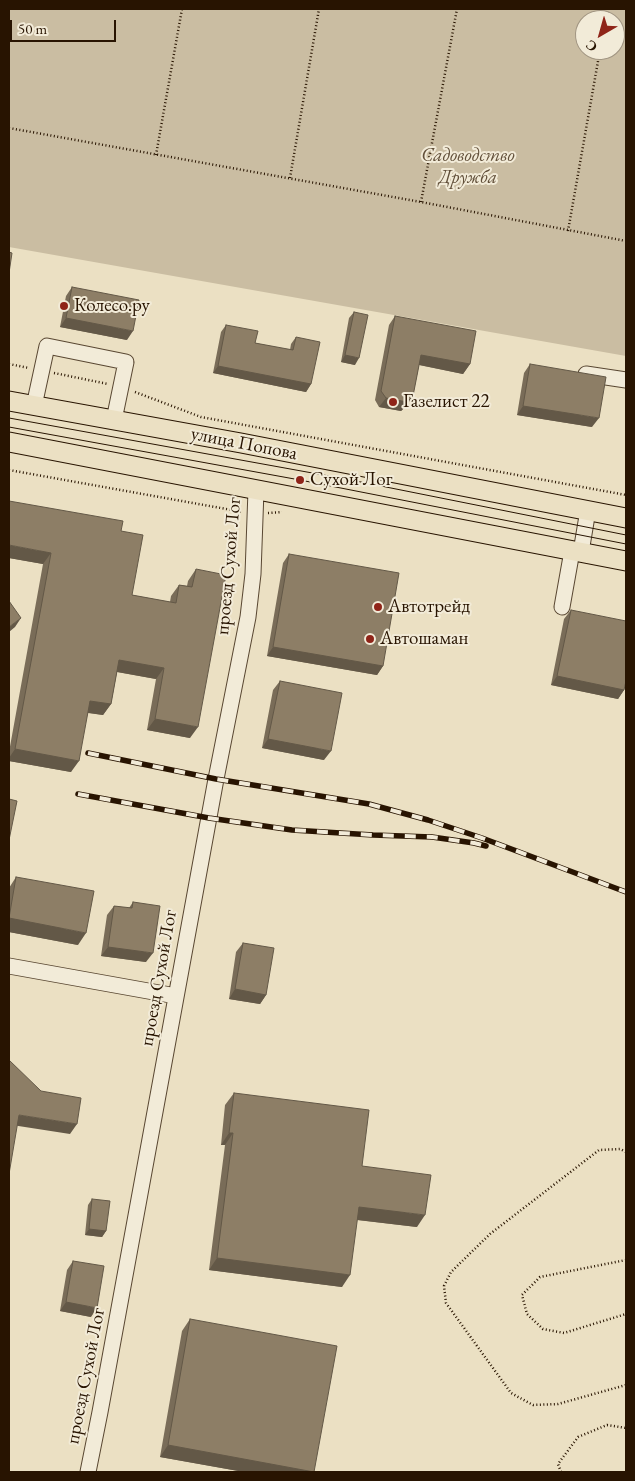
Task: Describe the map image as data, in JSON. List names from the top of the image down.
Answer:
{
  "streets": {
    "main road": ["улица Попова"],
    "street": ["проезд Сухой Лог"]
  },
  "parks": ["Садоводство Дружба"],
  "places": [
    "Колесо.ру",
    "Газелист 22",
    "Сухой Лог",
    "Автотрейд",
    "Автошаман"
  ],
  "scale_bar": "50 m",
  "north": "bottom left"
}
